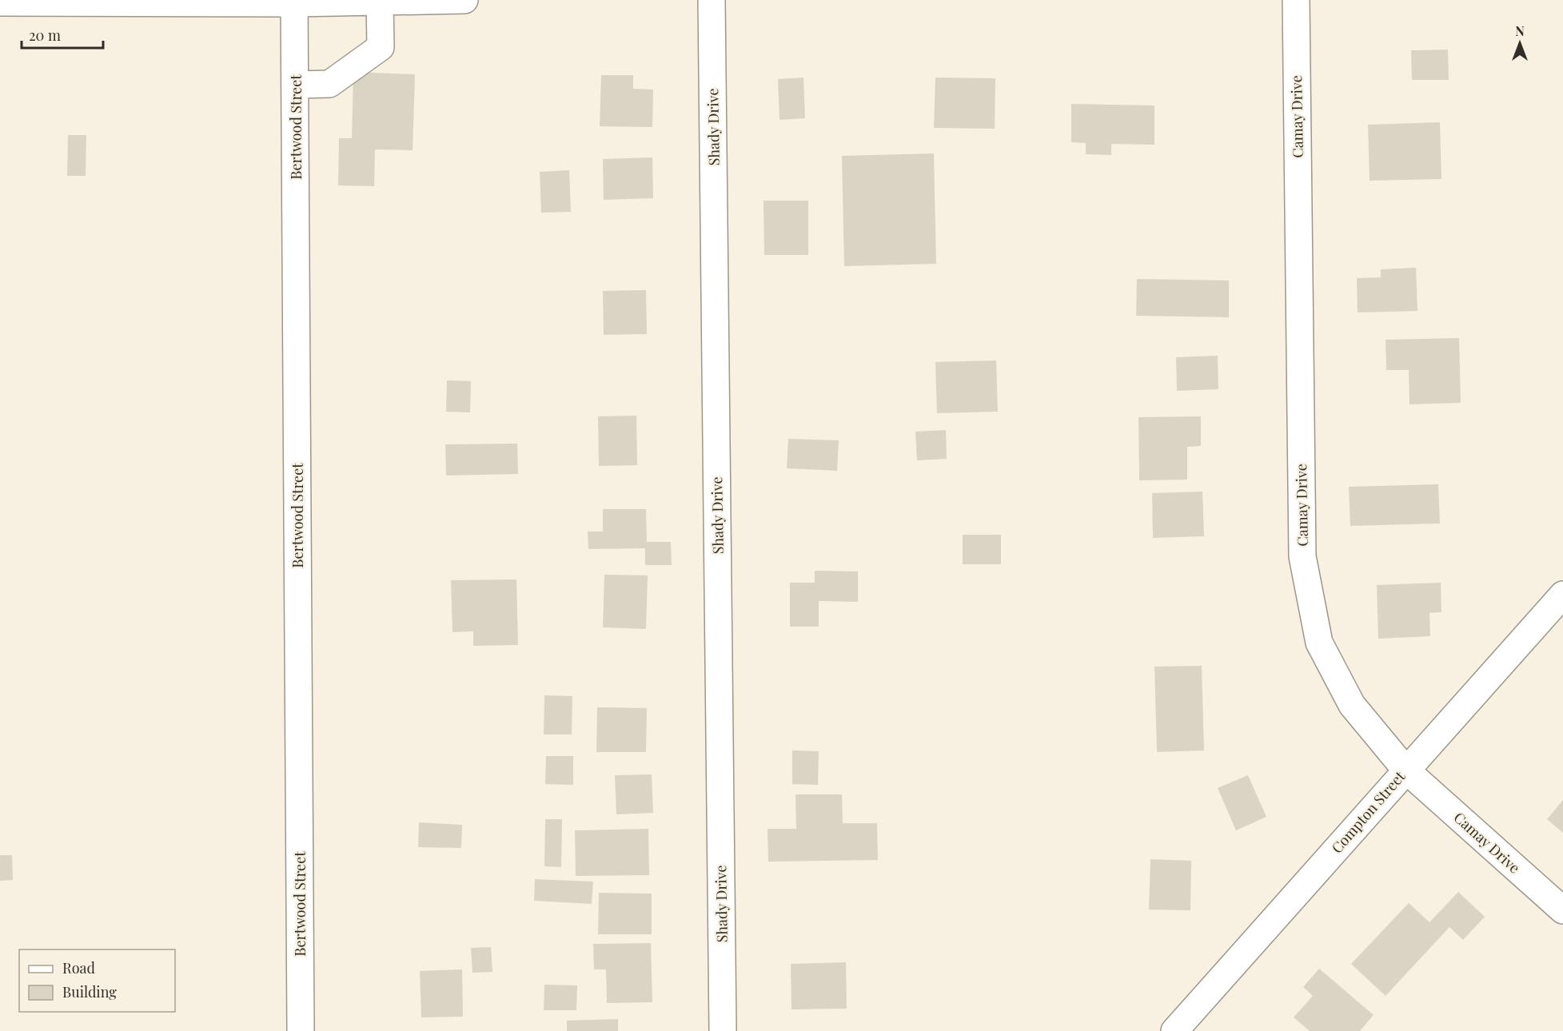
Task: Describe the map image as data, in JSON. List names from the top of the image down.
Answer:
{
  "streets": {
    "street": [
      "Camay Drive",
      "Bertwood Street",
      "Shady Drive",
      "Compton Street"
    ]
  },
  "crossings": [
    ["Camay Drive", "Compton Street"]
  ],
  "legend": ["Road", "Building"],
  "scale_bar": "20 m",
  "north": "top"
}
